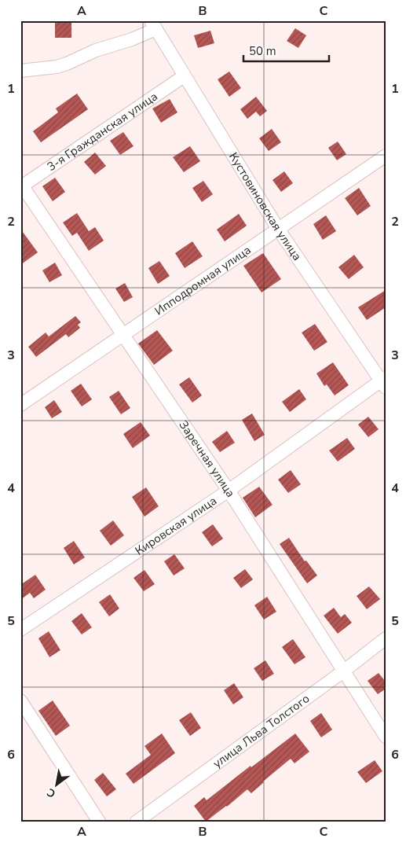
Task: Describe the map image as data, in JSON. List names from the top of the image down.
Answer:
{
  "streets": {
    "street": [
      "3-я Гражданская улица",
      "Кустовиновская улица",
      "Ипподромная улица",
      "Заречная улица",
      "Кировская улица",
      "улица Льва Толстого"
    ]
  },
  "crossings": [
    ["3-я Гражданская улица", "Кустовиновская улица"],
    ["3-я Гражданская улица", "Заречная улица"],
    ["Кустовиновская улица", "Ипподромная улица"],
    ["Кустовиновская улица", "Кировская улица"],
    ["Ипподромная улица", "Заречная улица"],
    ["Заречная улица", "Кировская улица"],
    ["Заречная улица", "улица Льва Толстого"]
  ],
  "scale_bar": "50 m",
  "north": "bottom left",
  "grid": {
    "columns": ["A", "B", "C"],
    "rows": [
      "1",
      "2",
      "3",
      "4",
      "5",
      "6"
    ]
  }
}
